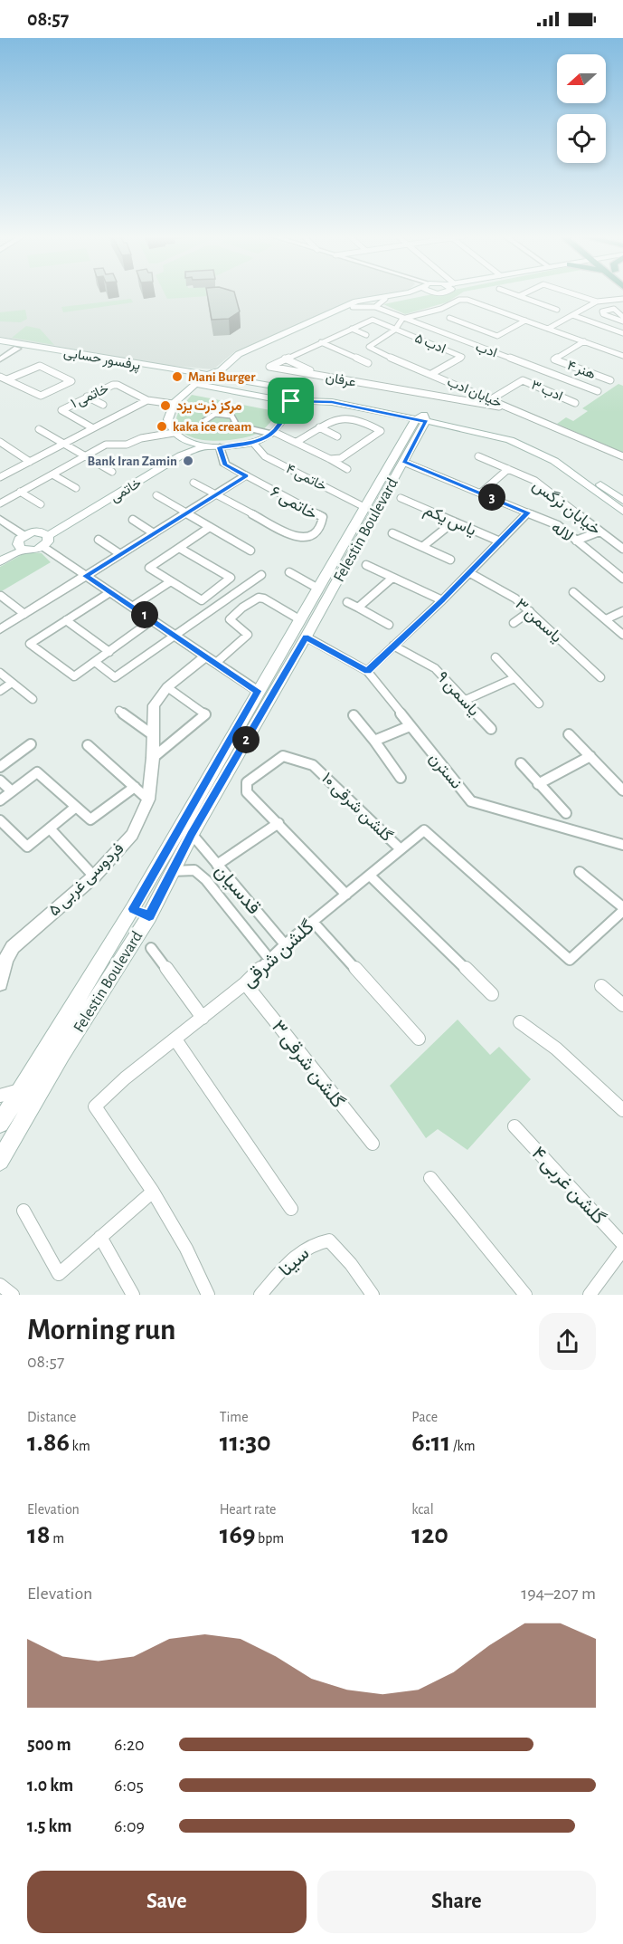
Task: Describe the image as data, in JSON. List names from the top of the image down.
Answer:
{
  "streets": {
    "main road": ["پرفسور حسابی", "خاتمی", "Felestin Boulevard"],
    "street": [
      "ادب ۵",
      "ادب",
      "هنر ۴",
      "عرفان",
      "ادب ۳",
      "خیابان ادب",
      "خاتمی ۱",
      "خاتمی ۴",
      "خاتمی ۶",
      "خیابان نرگس",
      "یاس یکم",
      "لاله",
      "یاسمن ۳",
      "یاسمن ۹",
      "نسترن",
      "گلشن شرقی ۱۰",
      "فردوسی غربی ۵",
      "قدسیان",
      "گلشن شرقی",
      "گلشن شرقی ۳",
      "گلشن غربی ۴",
      "سینا"
    ]
  },
  "crossings": [
    ["ادب ۵", "خیابان ادب"],
    ["ادب", "خیابان ادب"],
    ["عرفان", "خیابان ادب"],
    ["ادب ۳", "خیابان ادب"],
    ["خاتمی ۴", "Felestin Boulevard"],
    ["Felestin Boulevard", "لاله"],
    ["Felestin Boulevard", "نسترن"],
    ["Felestin Boulevard", "قدسیان"],
    ["گلشن شرقی ۱۰", "گلشن شرقی"],
    ["قدسیان", "گلشن شرقی"],
    ["گلشن شرقی", "گلشن شرقی ۳"]
  ],
  "places": [
    "Mani Burger",
    "مرکز ذرت یزد",
    "kaka ice cream",
    "Bank Iran Zamin"
  ],
  "north": "left",
  "page": {
    "status": "08:57",
    "pins": ["3", "1", "2"],
    "heading": ["Morning run", "08:57"],
    "stats": [
      ["Distance", "1.86 km"],
      ["Time", "11:30"],
      ["Pace", "6:11 /km"],
      ["Elevation", "18 m"],
      ["Heart rate", "169 bpm"],
      ["kcal", "120"]
    ],
    "chart": ["Elevation", "194–207 m"],
    "list": [
      {
        "name": "500 m",
        "note": "6:20"
      },
      {
        "name": "1.0 km",
        "note": "6:05"
      },
      {
        "name": "1.5 km",
        "note": "6:09"
      }
    ],
    "buttons": ["Save", "Share"]
  }
}
